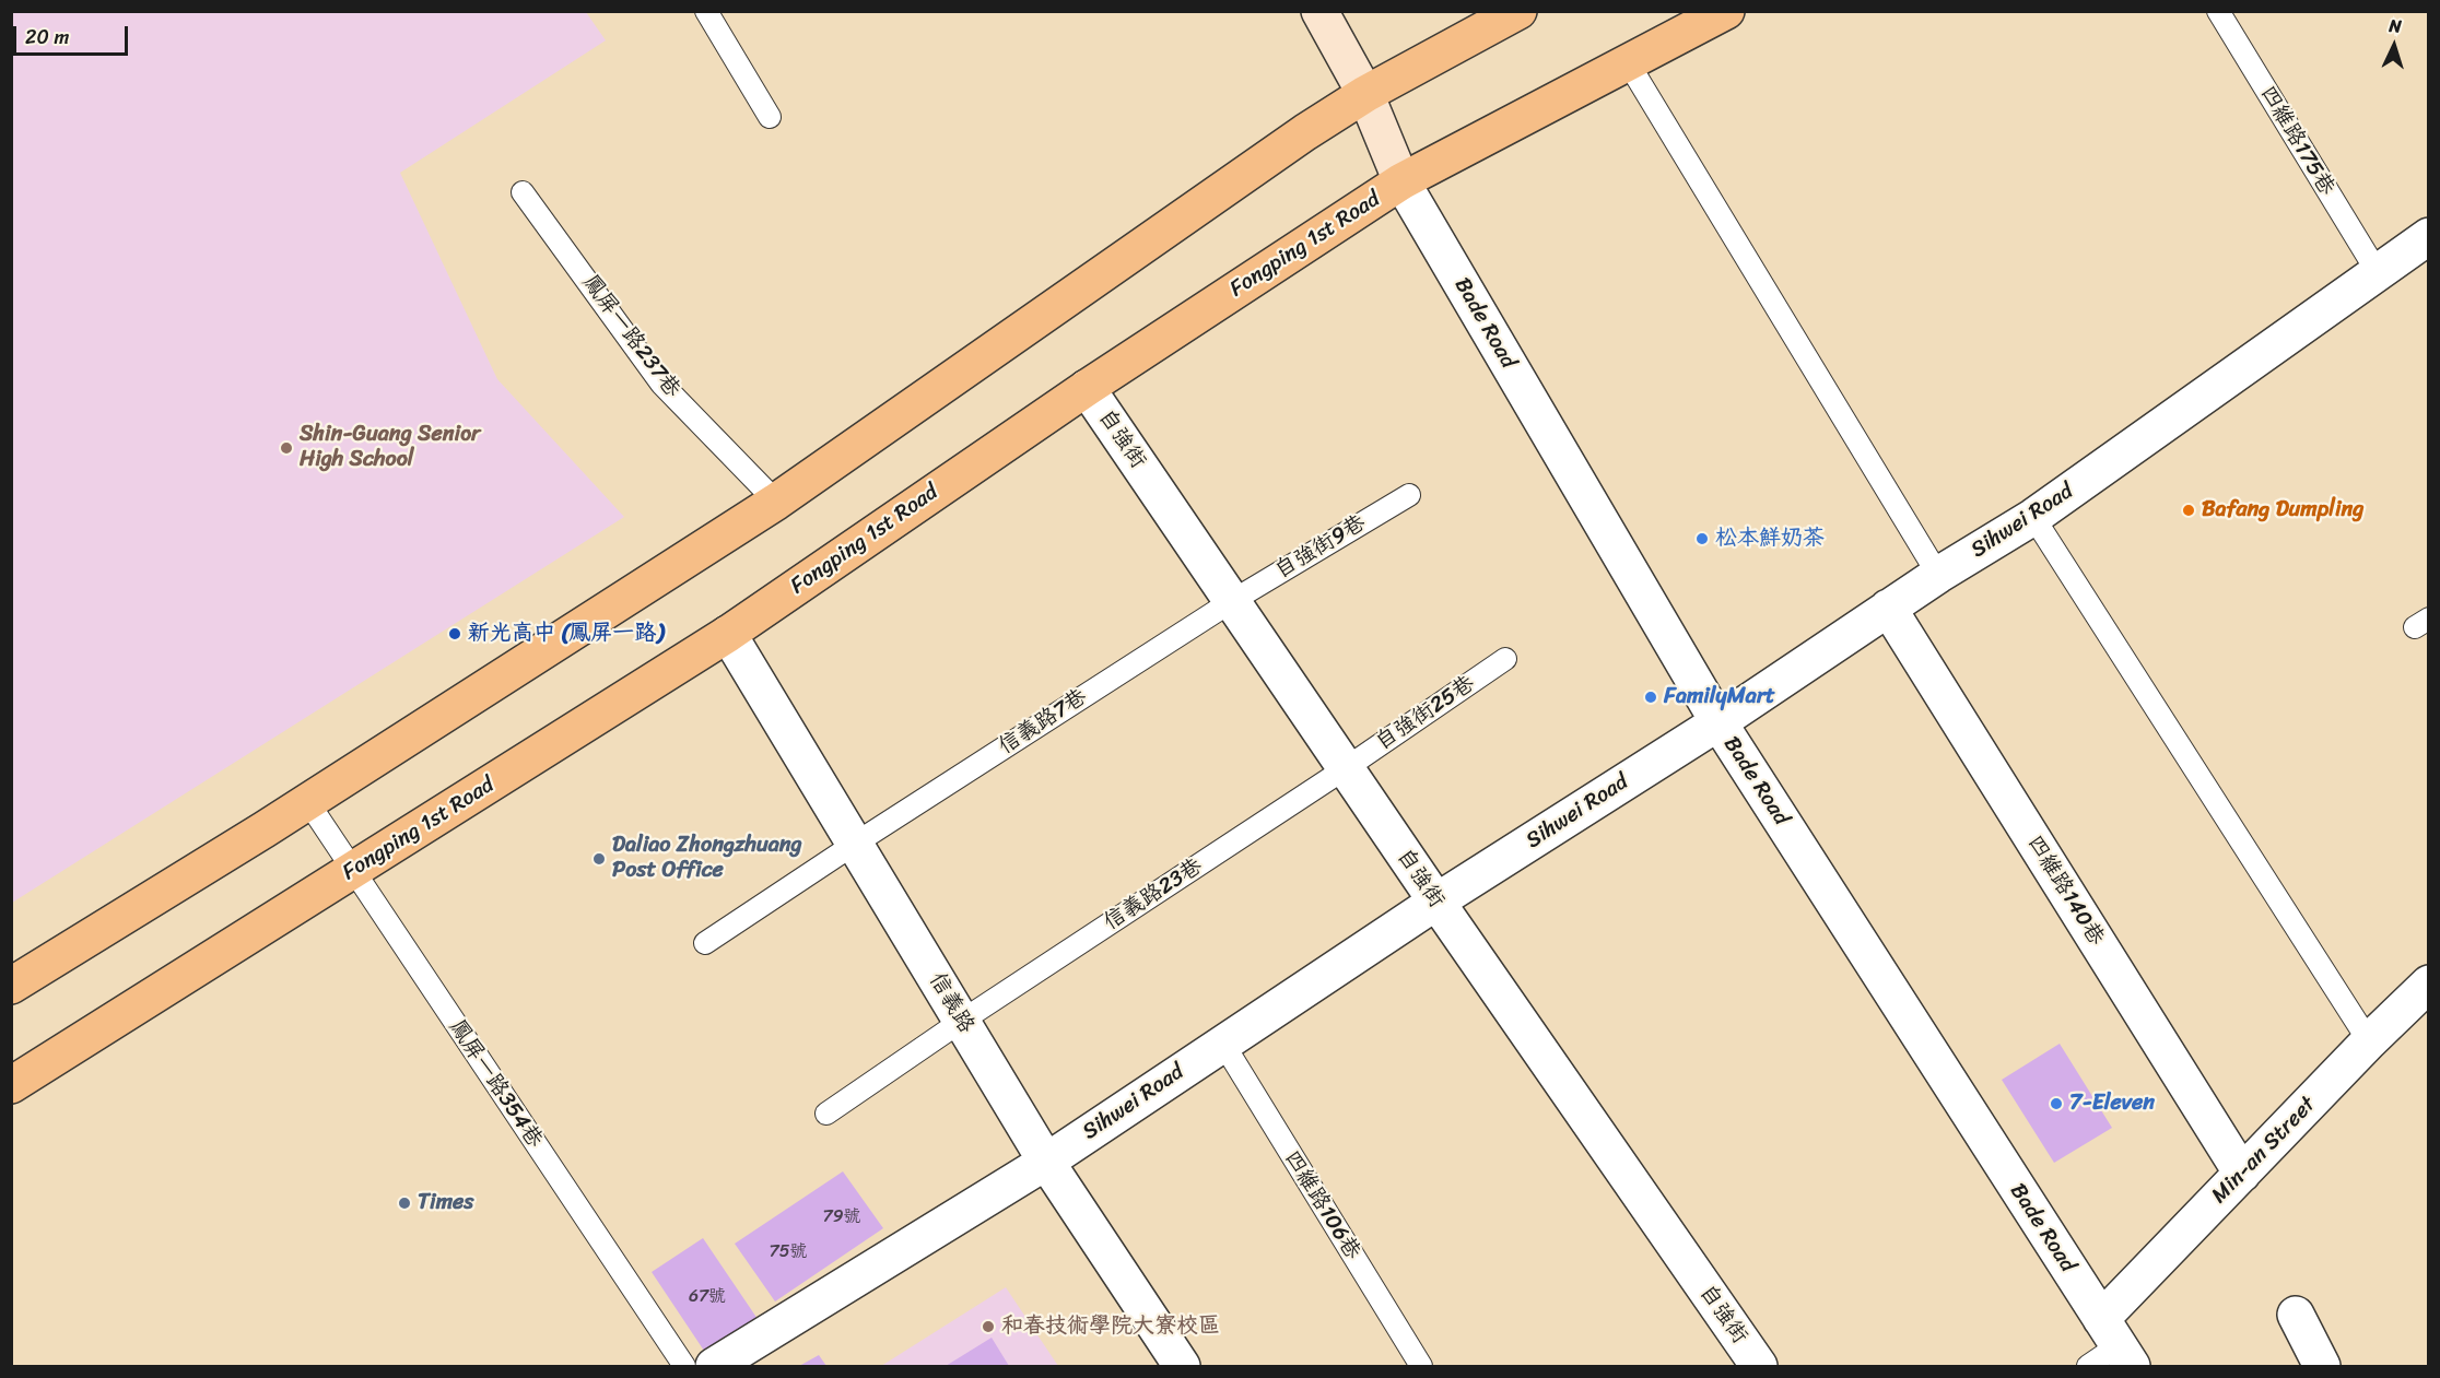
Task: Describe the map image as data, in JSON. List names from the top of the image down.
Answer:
{
  "streets": {
    "main road": ["Fongping 1st Road"],
    "street": [
      "Bade Road",
      "自強街",
      "Sihwei Road",
      "四維路140巷",
      "信義路",
      "Min-an Street"
    ],
    "lane": [
      "四維路175巷",
      "鳳屏一路237巷",
      "自強街9巷",
      "自強街25巷",
      "信義路7巷",
      "信義路23巷",
      "鳳屏一路354巷",
      "四維路106巷"
    ]
  },
  "crossings": [
    ["四維路175巷", "Sihwei Road"],
    ["Fongping 1st Road", "Bade Road"],
    ["Fongping 1st Road", "自強街"],
    ["Fongping 1st Road", "信義路"],
    ["Fongping 1st Road", "鳳屏一路354巷"],
    ["Bade Road", "Sihwei Road"],
    ["Bade Road", "Min-an Street"],
    ["自強街", "Sihwei Road"],
    ["自強街", "自強街9巷"],
    ["自強街", "自強街25巷"],
    ["自強街", "信義路7巷"],
    ["自強街", "信義路23巷"],
    ["Sihwei Road", "四維路140巷"],
    ["Sihwei Road", "信義路"],
    ["Sihwei Road", "四維路106巷"],
    ["自強街9巷", "信義路7巷"],
    ["自強街25巷", "信義路23巷"],
    ["信義路7巷", "信義路"],
    ["四維路140巷", "Min-an Street"],
    ["信義路23巷", "信義路"]
  ],
  "places": [
    "Shin-Guang Senior High School",
    "Bafang Dumpling",
    "松本鮮奶茶",
    "新光高中 (鳳屏一路)",
    "FamilyMart",
    "Daliao Zhongzhuang Post Office",
    "7-Eleven",
    "Times",
    "和春技術學院大寮校區"
  ],
  "house_numbers": ["79號", "75號", "67號"],
  "scale_bar": "20 m",
  "north": "top"
}
